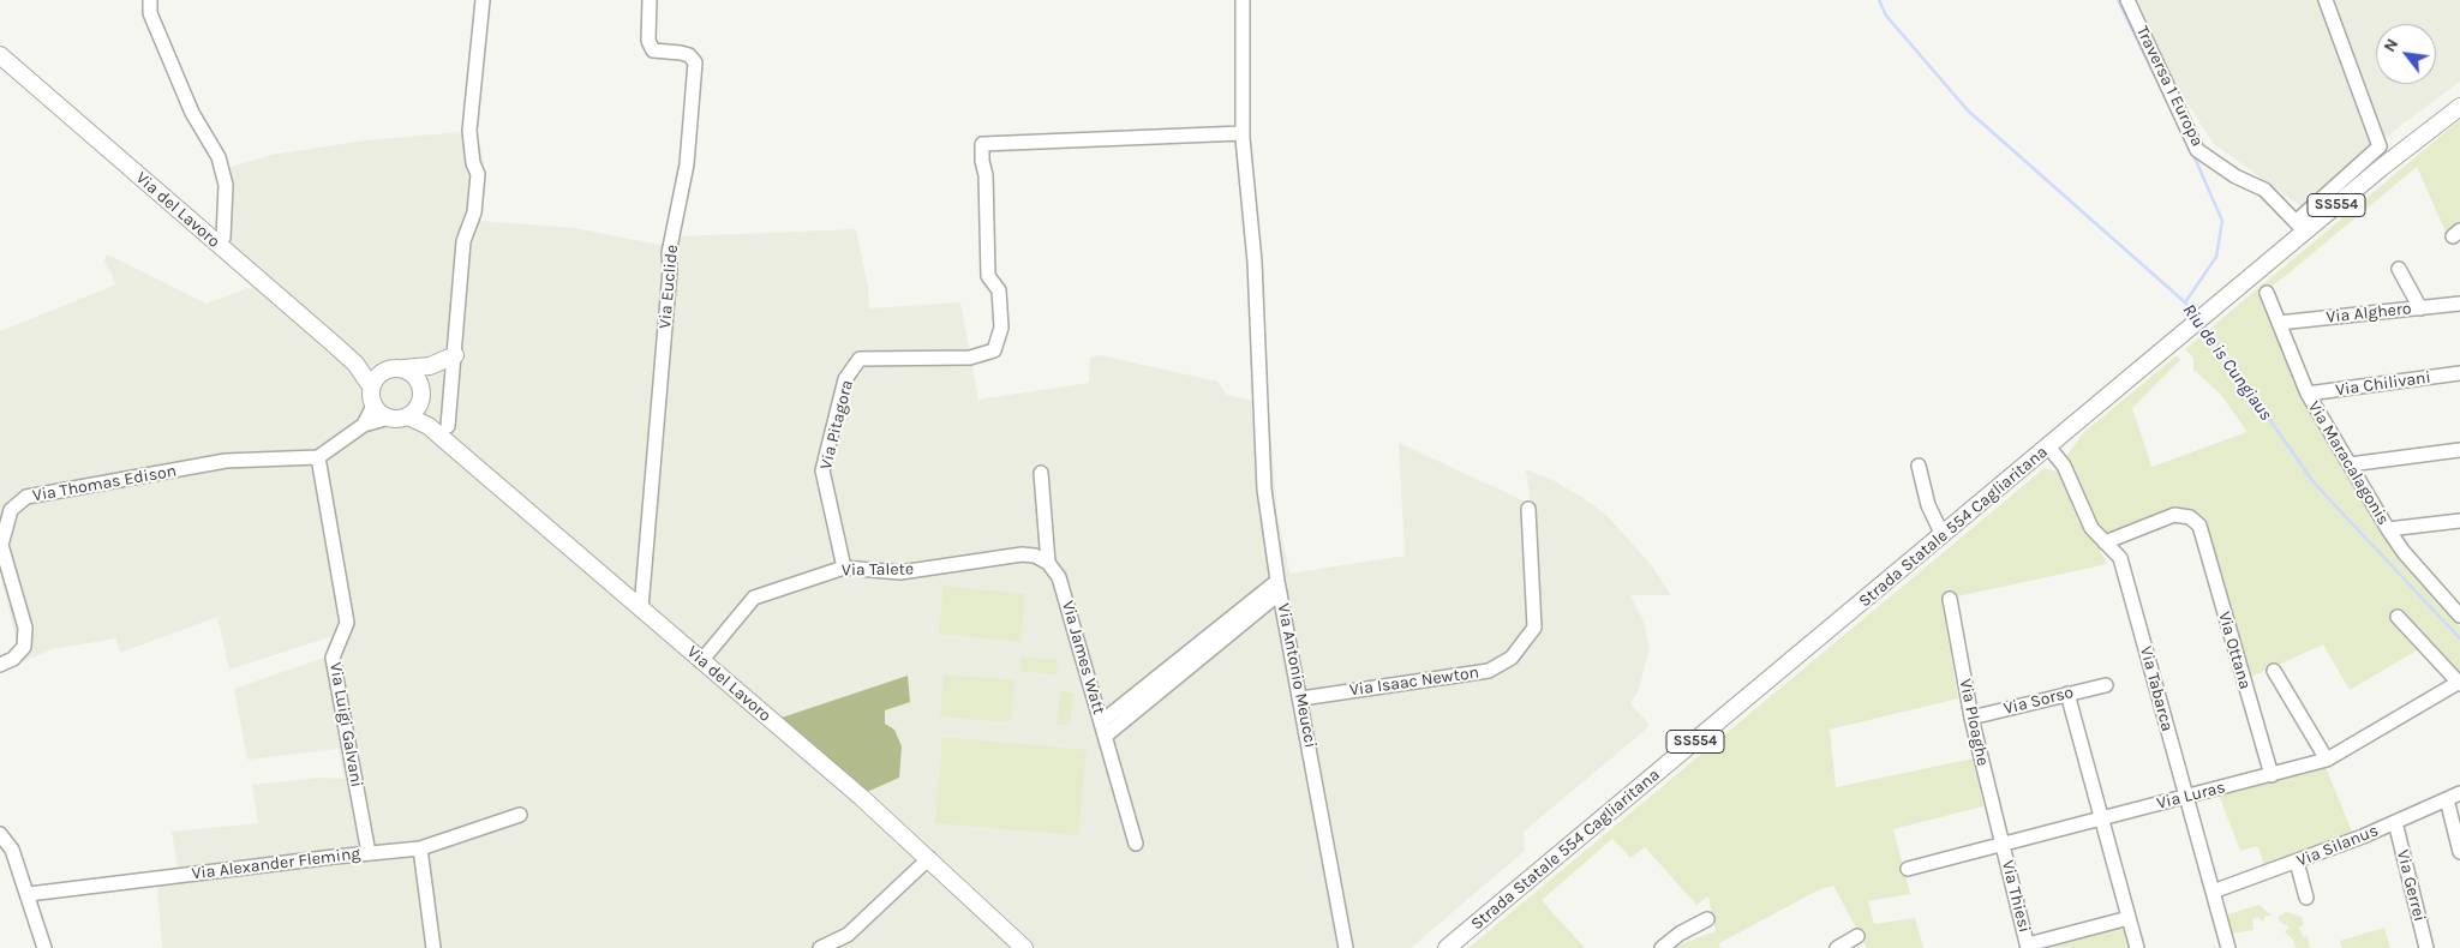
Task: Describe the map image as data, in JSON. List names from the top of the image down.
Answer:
{
  "streets": {
    "main road": ["SS554", "Via del Lavoro", "Strada Statale 554 Cagliaritana"],
    "street": [
      "Traversa 1 Europa",
      "Via Euclide",
      "Via Alghero",
      "Via Chilivani",
      "Via Pitagora",
      "Via Maracalagonis",
      "Via Thomas Edison",
      "Via Talete",
      "Via Ottana",
      "Via James Watt",
      "Via Antonio Meucci",
      "Via Isaac Newton",
      "Via Tabarca",
      "Via Sorso",
      "Via Ploaghe",
      "Via Luigi Galvani",
      "Via Luras",
      "Via Silanus",
      "Via Alexander Fleming",
      "Via Gerrei",
      "Via Thiesi"
    ]
  },
  "crossings": [
    ["Traversa 1 Europa", "Strada Statale 554 Cagliaritana"],
    ["Via del Lavoro", "Via Euclide"],
    ["Via del Lavoro", "Via Talete"],
    ["Via Alghero", "Via Maracalagonis"],
    ["Via Chilivani", "Via Maracalagonis"],
    ["Via Pitagora", "Via Talete"],
    ["Via Pitagora", "Via Antonio Meucci"],
    ["Via Thomas Edison", "Via Luigi Galvani"],
    ["Strada Statale 554 Cagliaritana", "Via Tabarca"],
    ["Via Talete", "Via James Watt"],
    ["Via Ottana", "Via Tabarca"],
    ["Via Ottana", "Via Luras"],
    ["Via Antonio Meucci", "Via Isaac Newton"],
    ["Via Tabarca", "Via Luras"],
    ["Via Tabarca", "Via Silanus"],
    ["Via Sorso", "Via Ploaghe"],
    ["Via Ploaghe", "Via Luras"],
    ["Via Ploaghe", "Via Thiesi"],
    ["Via Luigi Galvani", "Via Alexander Fleming"],
    ["Via Luras", "Via Thiesi"],
    ["Via Silanus", "Via Gerrei"]
  ],
  "water": ["Riu de is Cungiaus"],
  "north": "top left"
}
